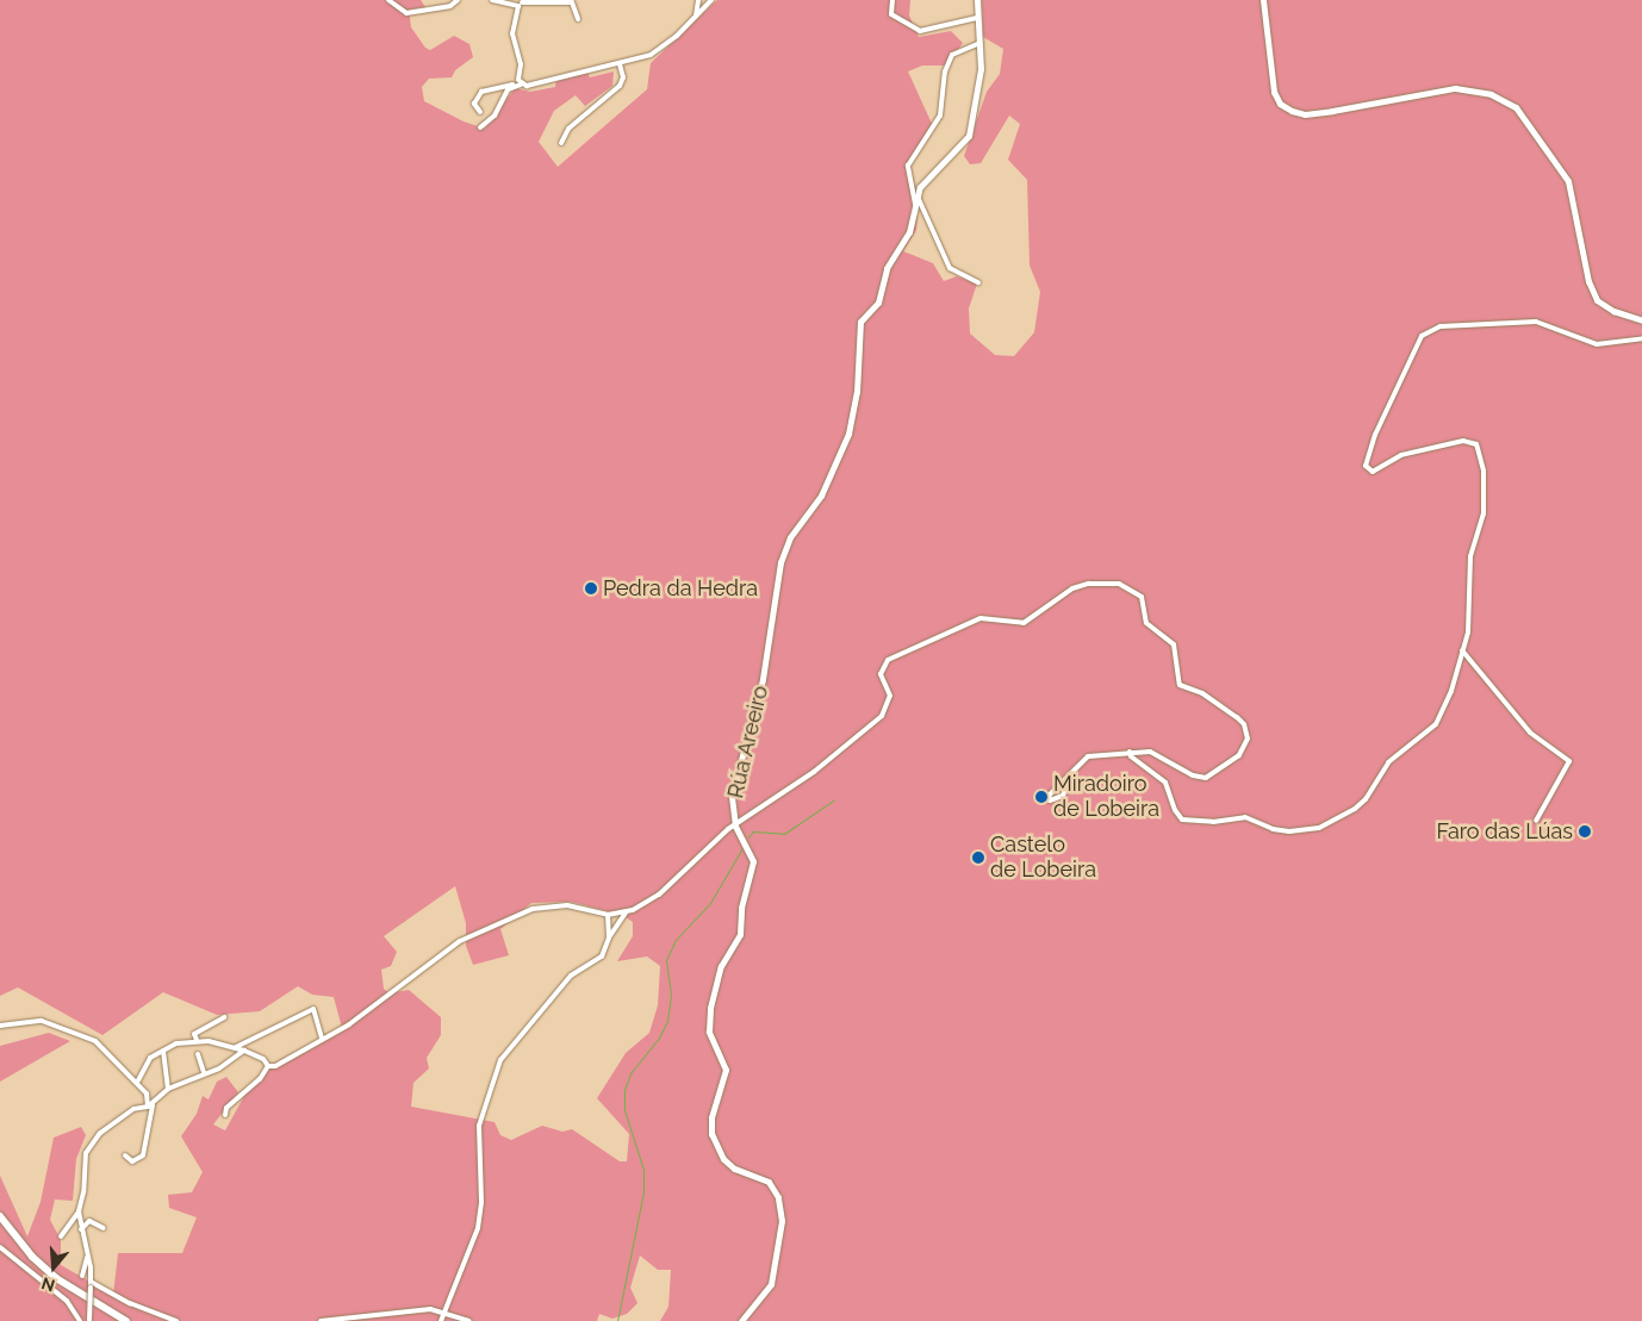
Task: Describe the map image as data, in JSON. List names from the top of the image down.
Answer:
{
  "streets": {
    "street": ["Rúa Areeiro"]
  },
  "places": [
    "Pedra da Hedra",
    "Miradoiro de Lobeira",
    "Faro das Lúas",
    "Castelo de Lobeira"
  ],
  "north": "bottom"
}
